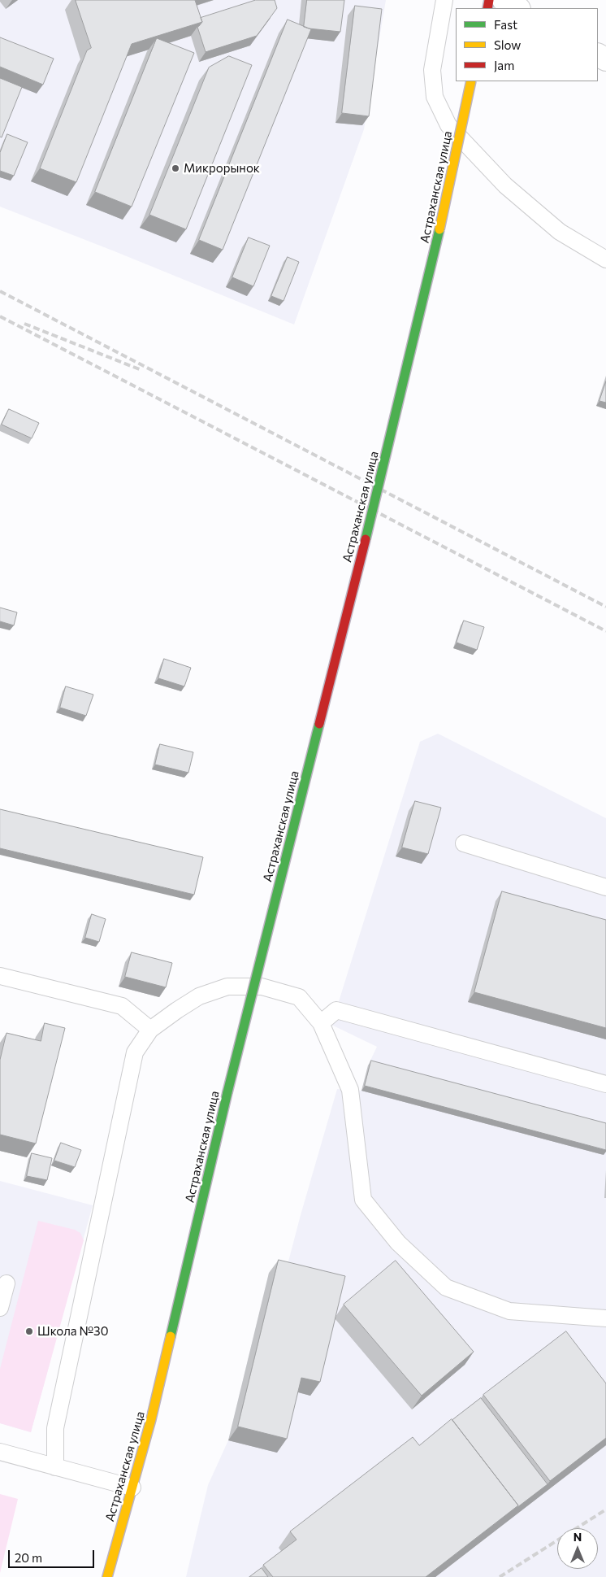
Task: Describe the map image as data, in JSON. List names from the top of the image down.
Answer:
{
  "streets": {
    "main road": ["Астраханская улица"]
  },
  "places": ["Микрорынок", "Школа №30"],
  "legend": ["Fast", "Slow", "Jam"],
  "scale_bar": "20 m",
  "north": "top"
}
